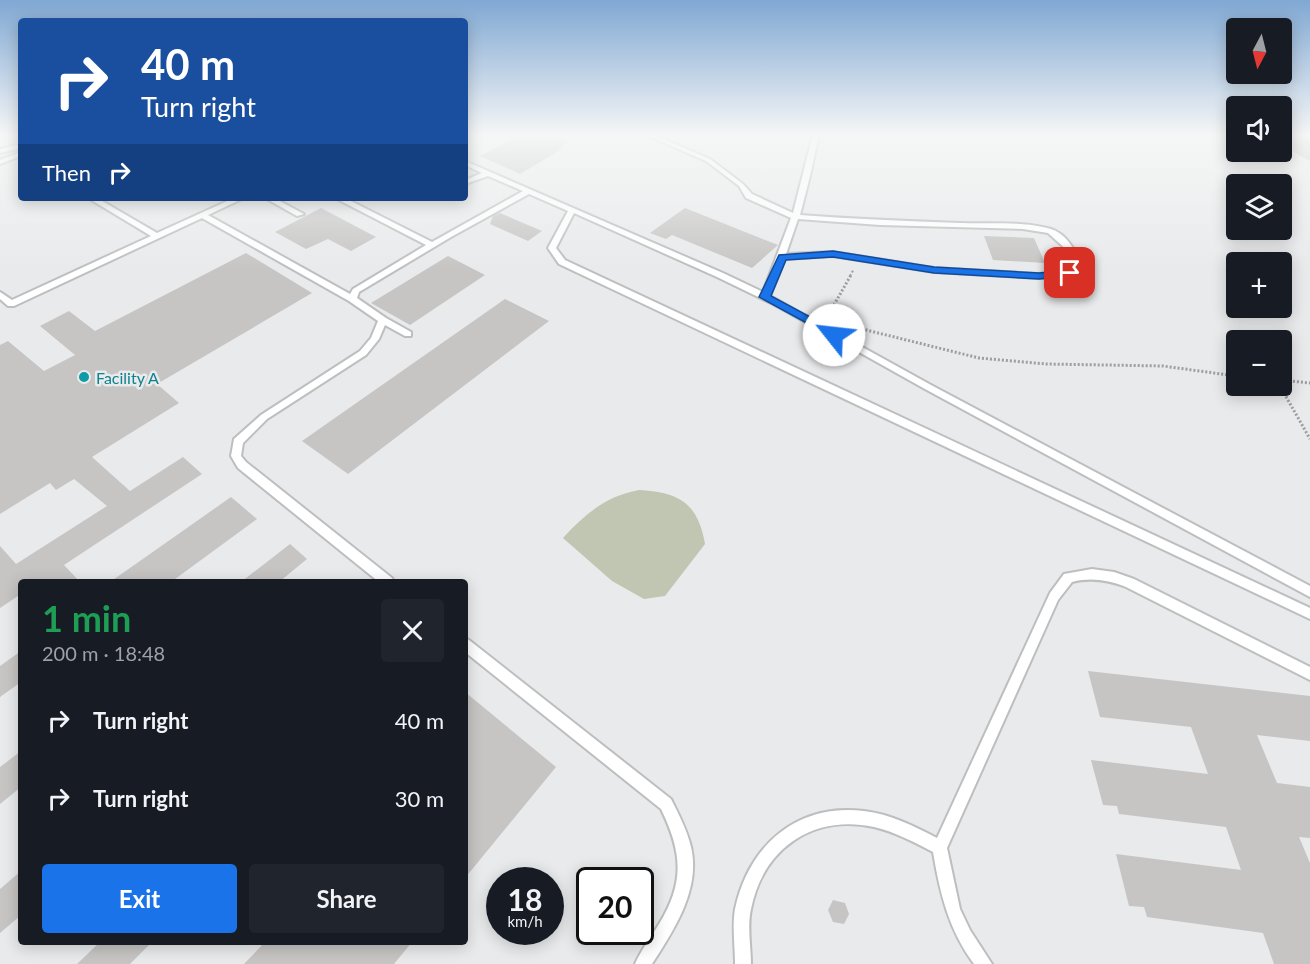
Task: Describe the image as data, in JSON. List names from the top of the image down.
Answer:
{
  "places": ["Facility A"],
  "north": "bottom",
  "page": {
    "map_buttons": ["+", "−"],
    "turn": ["40 m", "Turn right"],
    "then": "Then",
    "heading": ["1 min", "200 m · 18:48"],
    "list": [
      {
        "name": "Turn right",
        "value": "40 m"
      },
      {
        "name": "Turn right",
        "value": "30 m"
      }
    ],
    "buttons": ["Exit", "Share"],
    "speed": "18 km/h",
    "limit": "20"
  }
}
